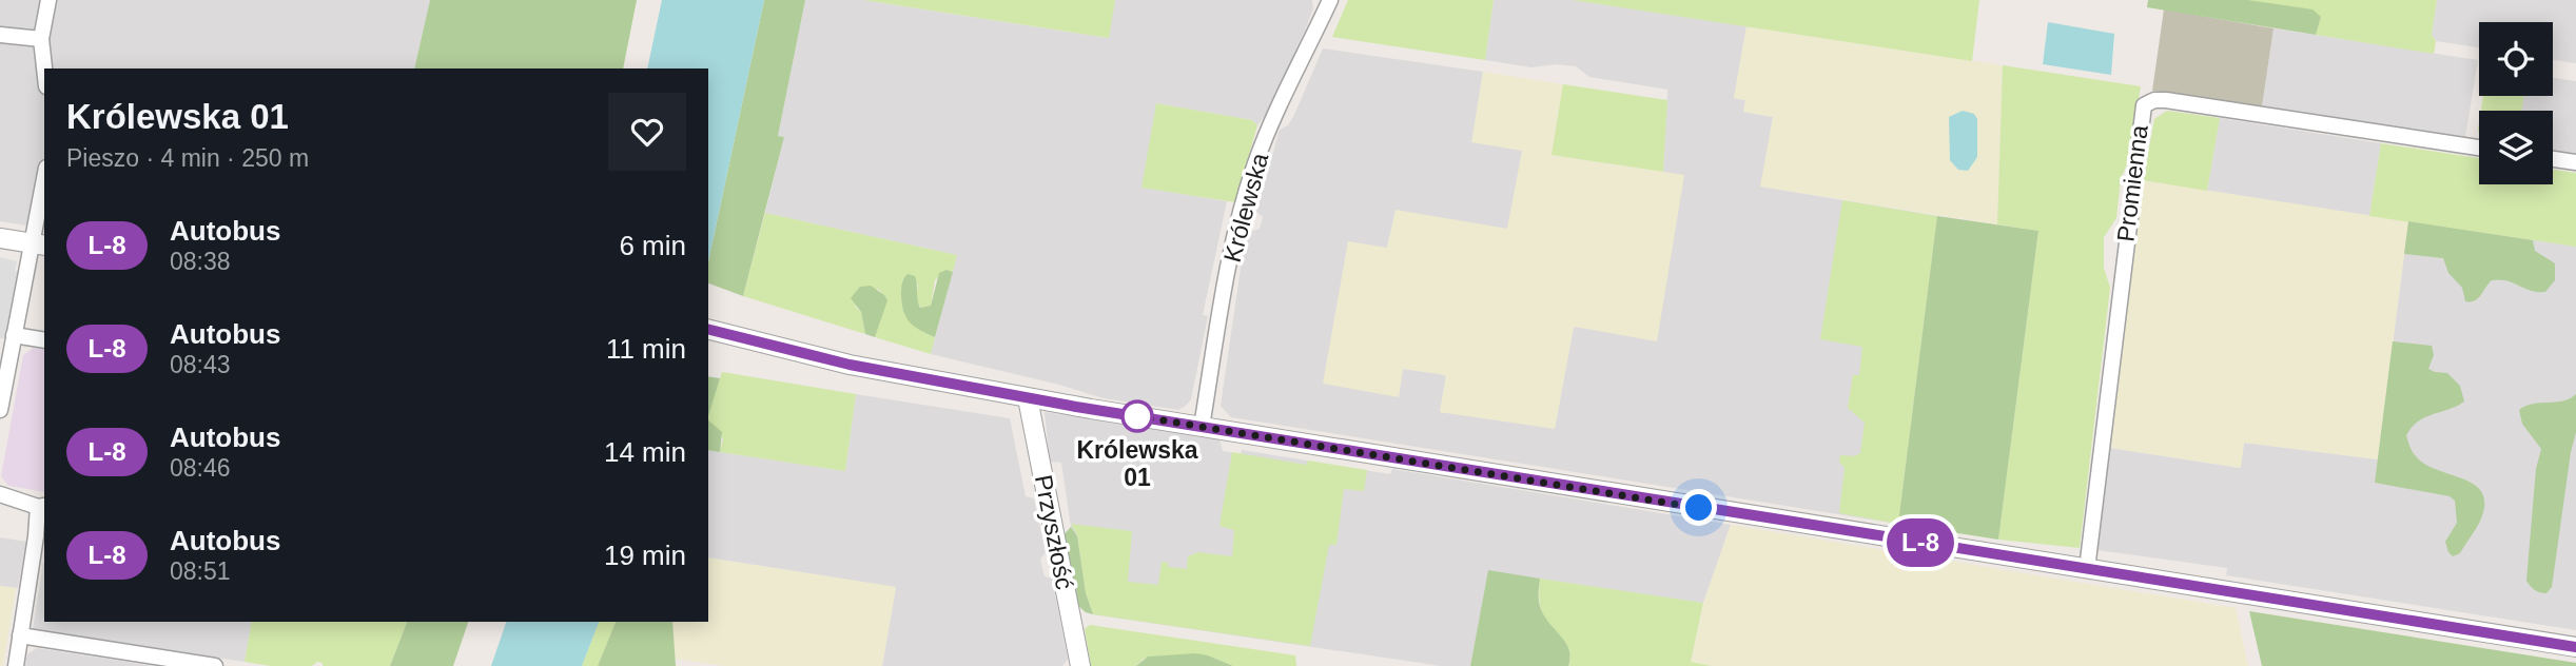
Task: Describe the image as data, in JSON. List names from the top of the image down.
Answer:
{
  "streets": {
    "street": ["Promienna", "Królewska", "Przyszłość"]
  },
  "places": ["Królewska 01"],
  "lines": ["bus line L-8"],
  "page": {
    "on_map": "L-8",
    "heading": ["Królewska 01", "Pieszo · 4 min · 250 m"],
    "list": [
      {
        "mark": "L-8",
        "name": "Autobus",
        "note": "08:38",
        "value": "6 min"
      },
      {
        "mark": "L-8",
        "name": "Autobus",
        "note": "08:43",
        "value": "11 min"
      },
      {
        "mark": "L-8",
        "name": "Autobus",
        "note": "08:46",
        "value": "14 min"
      },
      {
        "mark": "L-8",
        "name": "Autobus",
        "note": "08:51",
        "value": "19 min"
      }
    ]
  }
}
